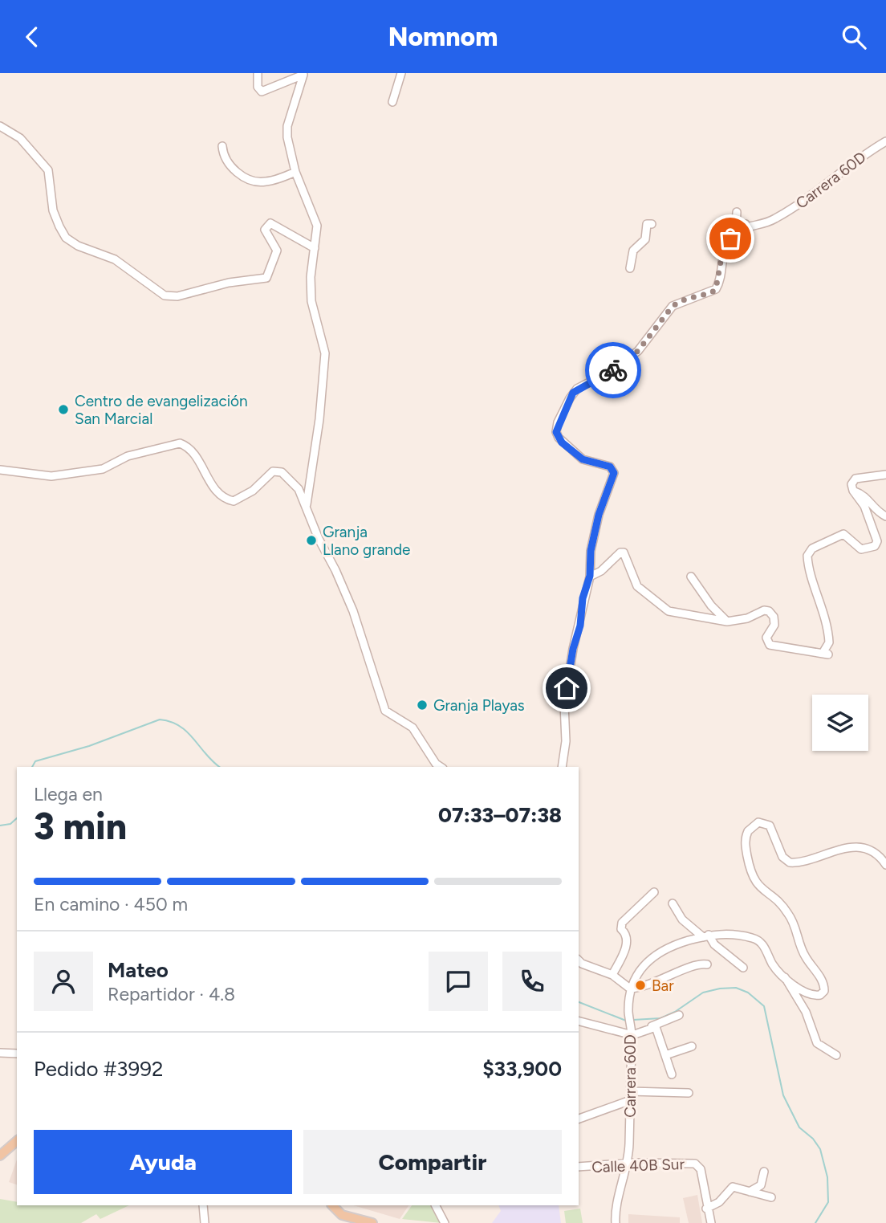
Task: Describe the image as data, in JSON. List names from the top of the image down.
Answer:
{
  "streets": {
    "street": ["Carrera 60D", "Calle 40B Sur"]
  },
  "crossings": [
    ["Carrera 60D", "Calle 40B Sur"]
  ],
  "places": [
    "Centro de evangelización San Marcial",
    "Granja Llano grande",
    "Granja Playas",
    "Bar"
  ],
  "page": {
    "header": "Nomnom",
    "heading": ["3 min", "Llega en", "07:33–07:38"],
    "panel": [
      "Mateo",
      "Repartidor · 4.8",
      "Pedido #3992",
      "$33,900"
    ],
    "bar": "En camino · 450 m",
    "buttons": ["Ayuda", "Compartir"]
  }
}
